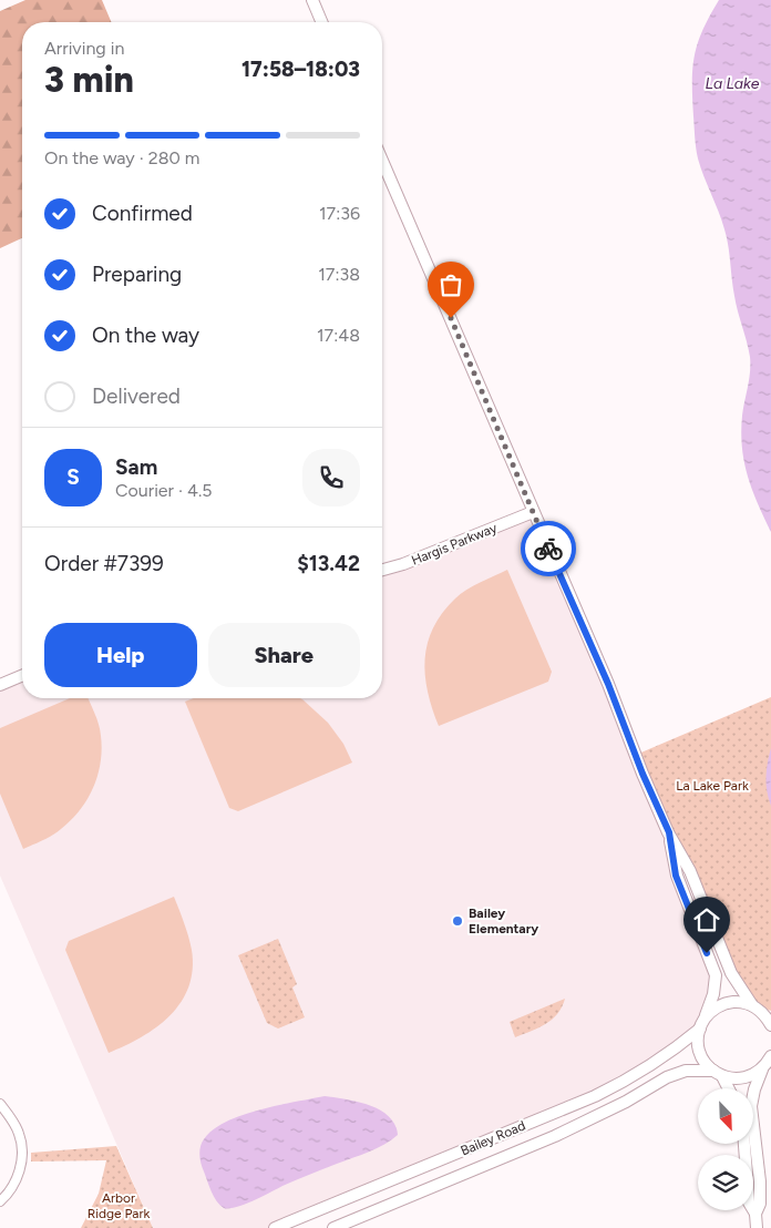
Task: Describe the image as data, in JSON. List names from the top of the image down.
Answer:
{
  "streets": {
    "street": ["Hargis Parkway", "Bailey Road"]
  },
  "water": ["La Lake"],
  "parks": ["La Lake Park", "Arbor Ridge Park"],
  "places": ["Bailey Elementary"],
  "north": "bottom right",
  "page": {
    "heading": ["3 min", "Arriving in", "17:58–18:03"],
    "panel": [
      "Sam",
      "Courier · 4.5",
      "Order #7399",
      "$13.42"
    ],
    "bar": "On the way · 280 m",
    "list": [
      ["Confirmed", "17:36"],
      ["Preparing", "17:38"],
      ["On the way", "17:48"],
      "Delivered"
    ],
    "round": "S",
    "buttons": ["Help", "Share"]
  }
}
